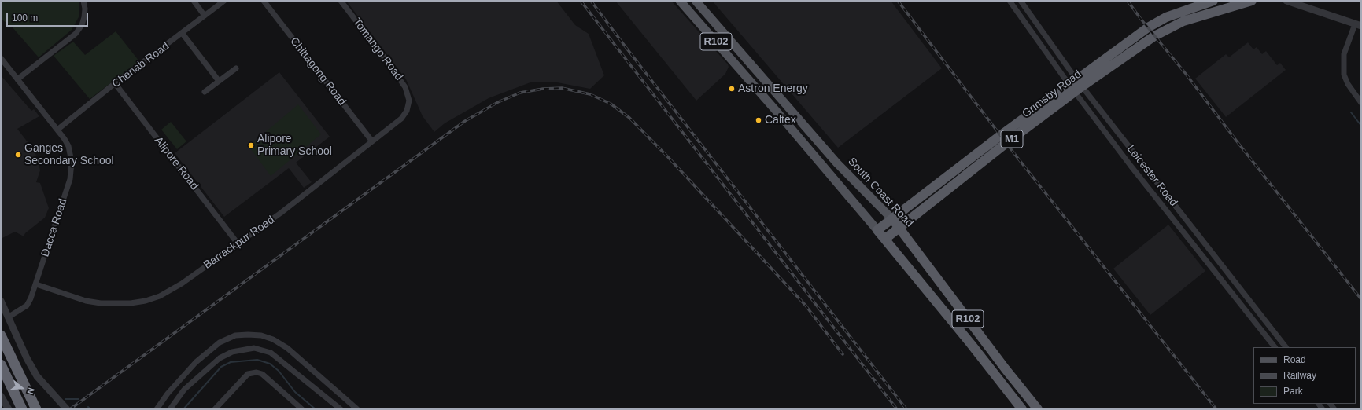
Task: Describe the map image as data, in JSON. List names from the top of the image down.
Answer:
{
  "streets": {
    "highway": [
      "R102",
      "Grimsby Road",
      "M1",
      "South Coast Road"
    ],
    "street": [
      "Tomango Road",
      "Chenab Road",
      "Chittagong Road",
      "Alipore Road",
      "Leicester Road",
      "Dacca Road",
      "Barrackpur Road"
    ]
  },
  "crossings": [
    ["R102", "Grimsby Road"],
    ["Tomango Road", "Barrackpur Road"],
    ["Chenab Road", "Alipore Road"],
    ["Chenab Road", "Dacca Road"],
    ["Chittagong Road", "Barrackpur Road"],
    ["Grimsby Road", "Leicester Road"],
    ["Grimsby Road", "South Coast Road"],
    ["Alipore Road", "Barrackpur Road"],
    ["Dacca Road", "Barrackpur Road"]
  ],
  "places": [
    "Astron Energy",
    "Caltex",
    "Alipore Primary School",
    "Ganges Secondary School"
  ],
  "legend": ["Road", "Railway", "Park"],
  "scale_bar": "100 m",
  "north": "right"
}
